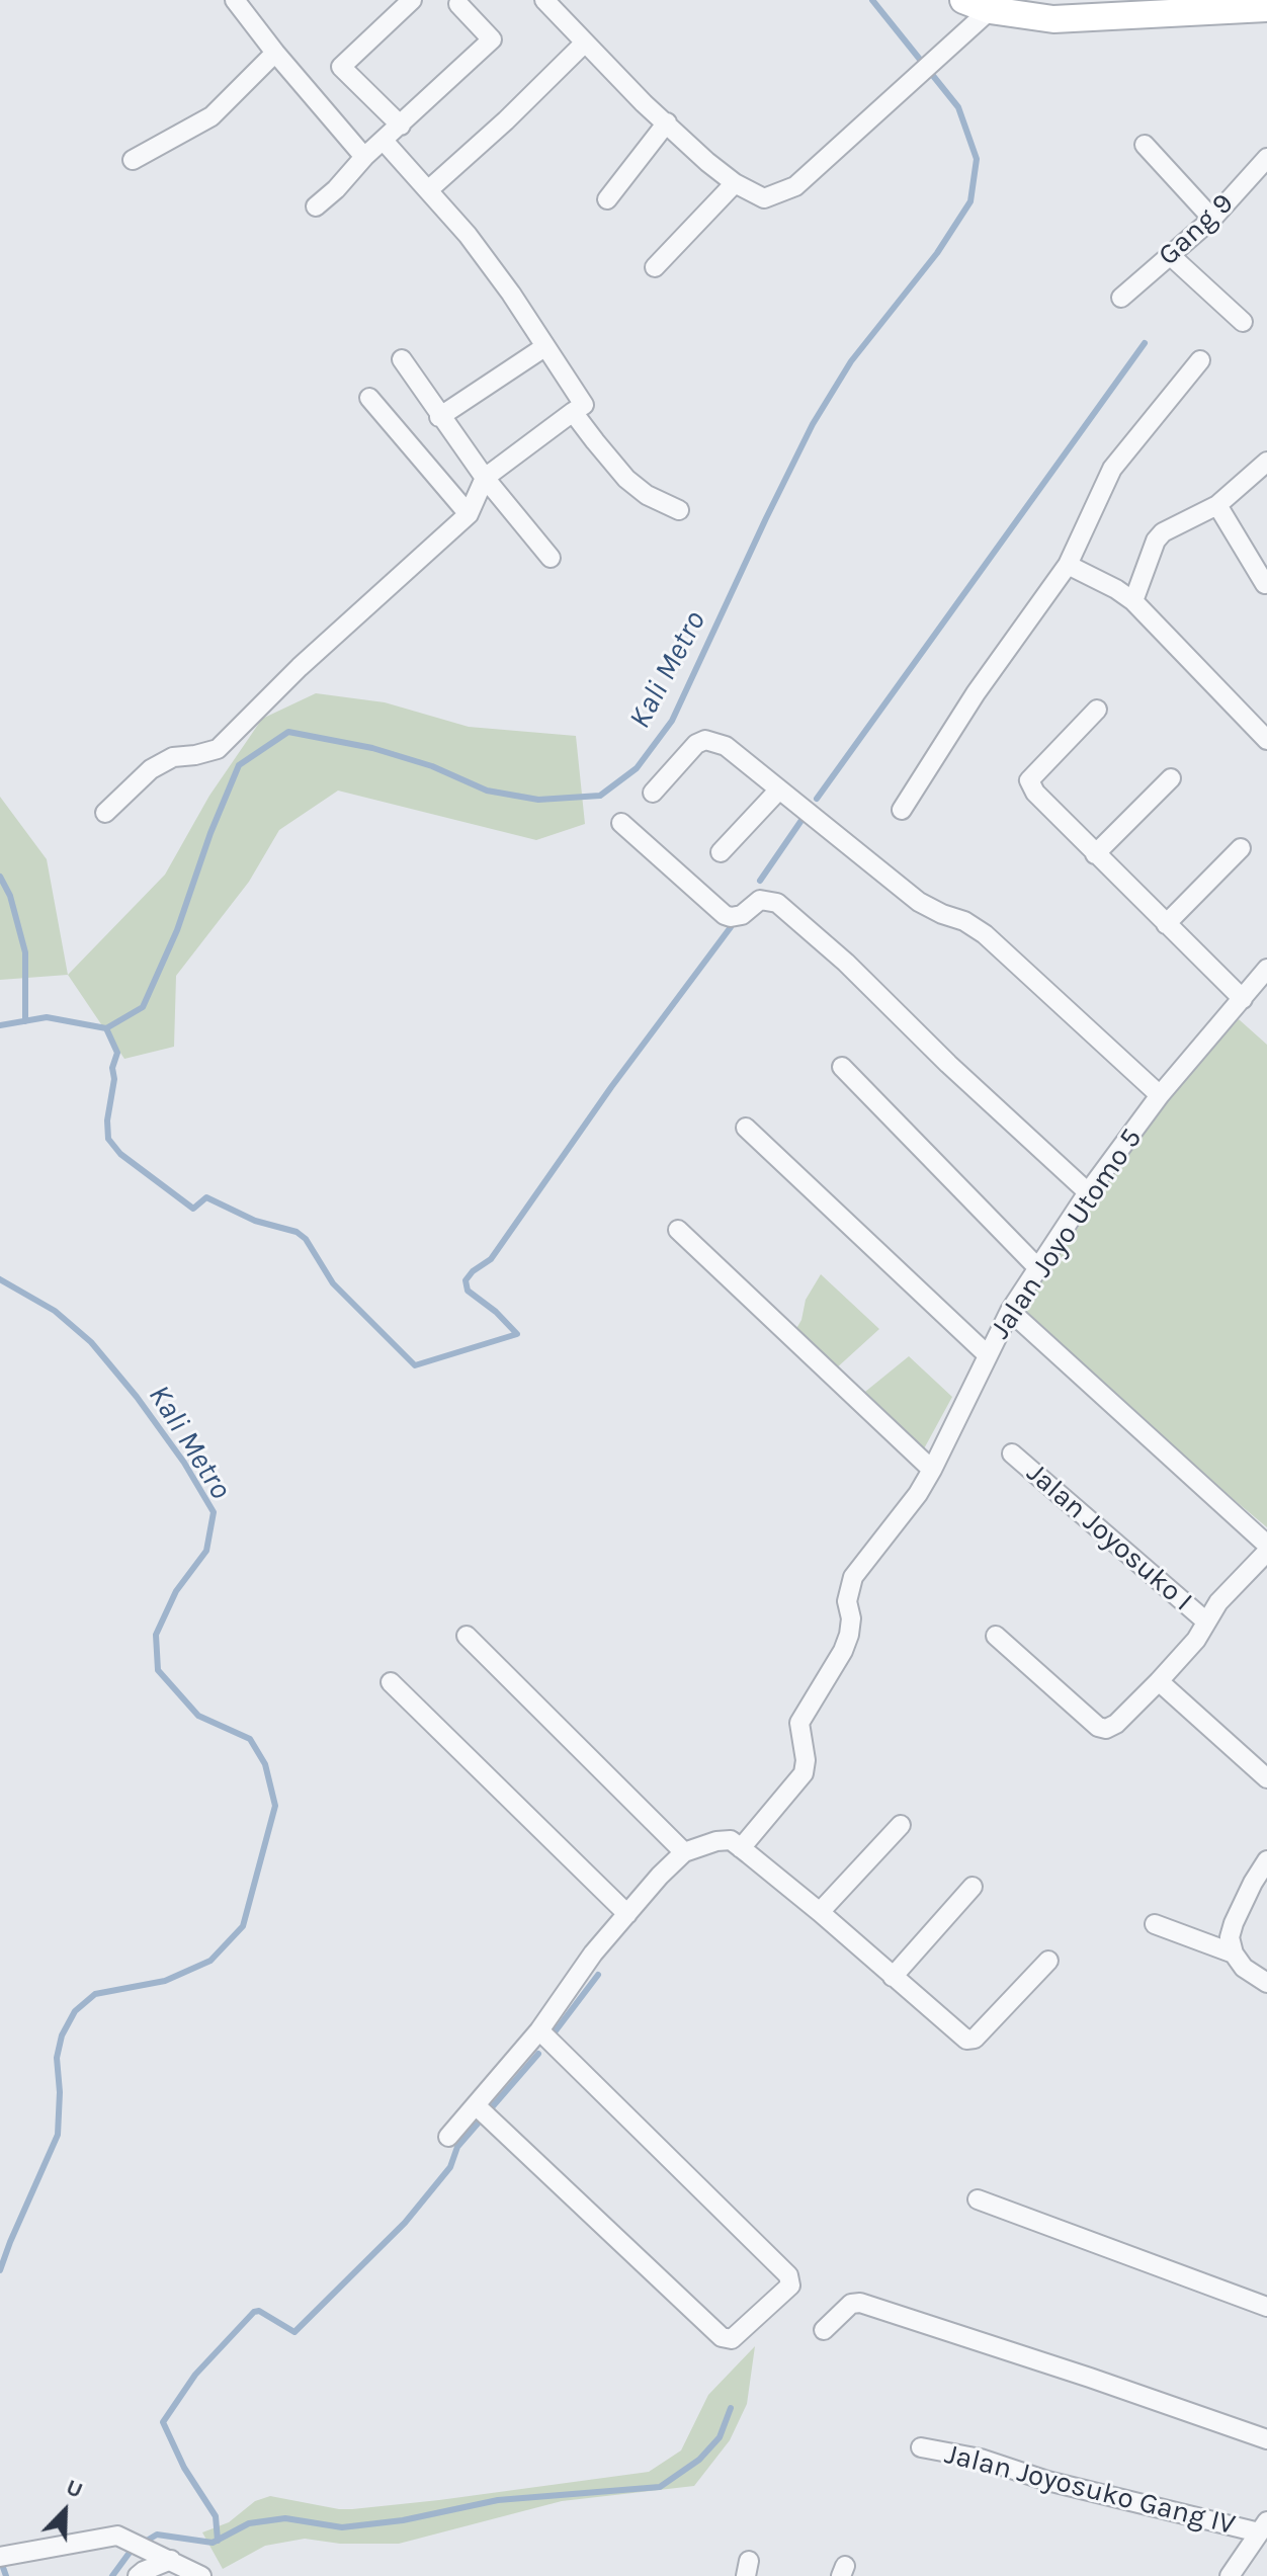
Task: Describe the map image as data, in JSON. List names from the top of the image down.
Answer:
{
  "streets": {
    "street": [
      "Gang 9",
      "Jalan Joyo Utomo 5",
      "Jalan Joyosuko I",
      "Jalan Joyosuko Gang IV"
    ]
  },
  "water": ["Kali Metro"],
  "north": "top right"
}
